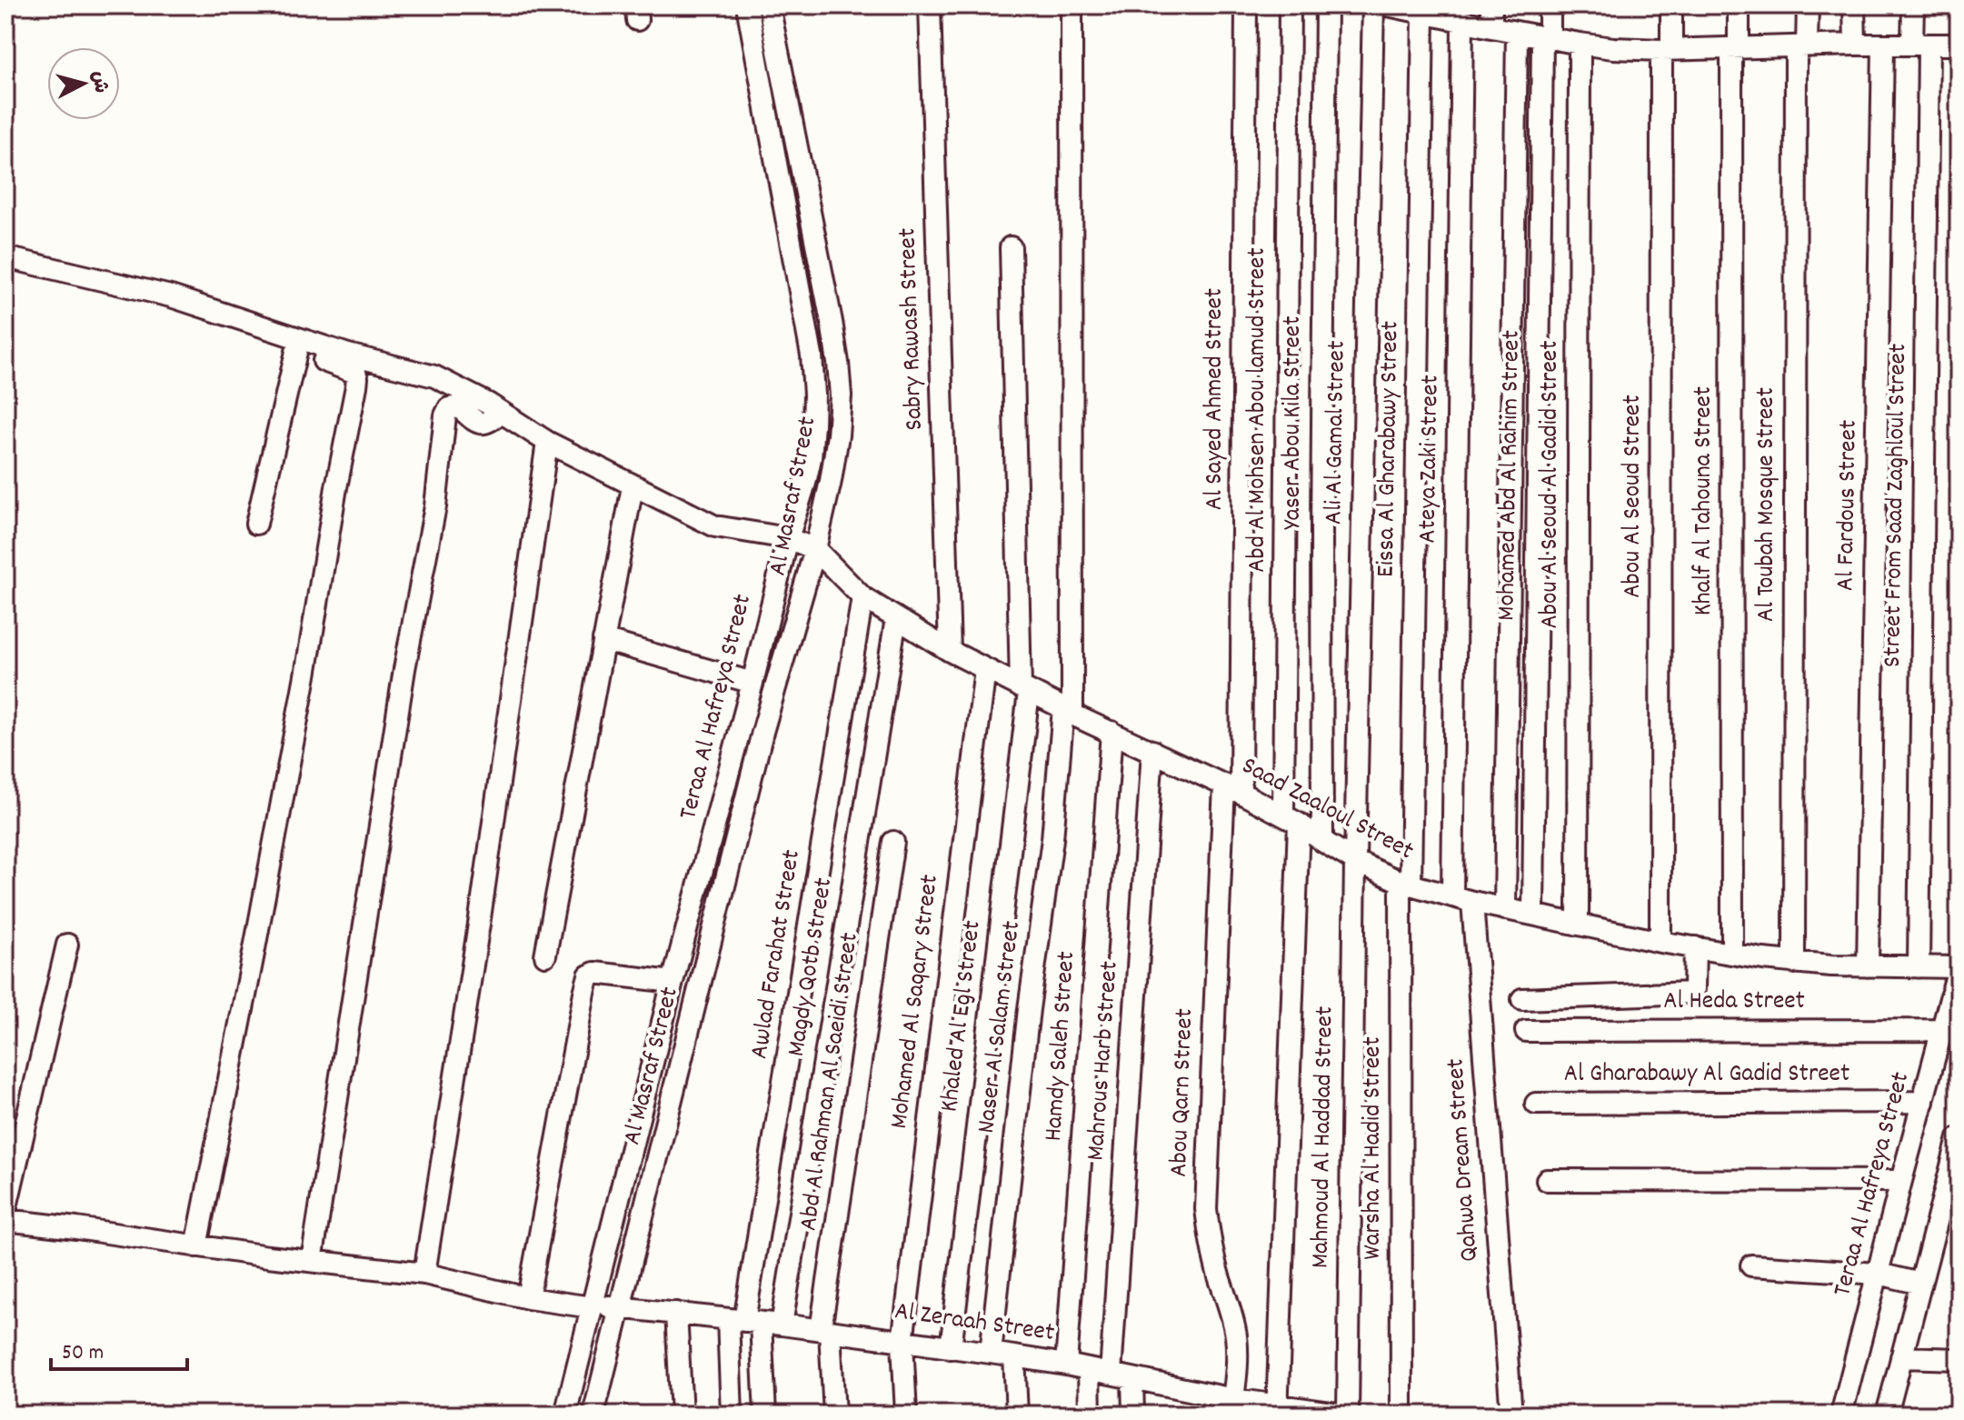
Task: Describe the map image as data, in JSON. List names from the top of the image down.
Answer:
{
  "streets": {
    "street": [
      "Sabry Rawash Street",
      "Al Sayed Ahmed Street",
      "Abd Al Mohsen Abou lamud Street",
      "Yaser Abou Kila Street",
      "Ali Al Gamal Street",
      "Eissa Al Gharabawy Street",
      "Ateya Zaki Street",
      "Mohamed Abd Al Rahim Street",
      "Abou Al Seoud Al Gadid Street",
      "Al Masraf Street",
      "Abou Al Seoud Street",
      "Khalf Al Tahouna Street",
      "Al Toubah Mosque Street",
      "Al Fardous Street",
      "Street From Saad Zaghloul Street",
      "Teraa Al Hafreya Street",
      "Saad Zaaloul Street",
      "Awlad Farahat Street",
      "Magdy Qotb Street",
      "Mohamed Al Saqary Street",
      "Al Heda Street",
      "Khaled Al Egl Street",
      "Naser Al Salam Street",
      "Hamdy Saleh Street",
      "Mahrous Harb Street",
      "Al Gharabawy Al Gadid Street",
      "Abd Al Rahman Al Saeidi Street",
      "Abou Qarn Street",
      "Mahmoud Al Haddad Street",
      "Warsha Al Hadid Street",
      "Qahwa Dream Street",
      "Al Zeraah Street"
    ]
  },
  "crossings": [
    ["Sabry Rawash Street", "Saad Zaaloul Street"],
    ["Al Sayed Ahmed Street", "Saad Zaaloul Street"],
    ["Al Sayed Ahmed Street", "Abou Qarn Street"],
    ["Abd Al Mohsen Abou lamud Street", "Saad Zaaloul Street"],
    ["Abd Al Mohsen Abou lamud Street", "Al Zeraah Street"],
    ["Yaser Abou Kila Street", "Saad Zaaloul Street"],
    ["Ali Al Gamal Street", "Saad Zaaloul Street"],
    ["Ali Al Gamal Street", "Mahmoud Al Haddad Street"],
    ["Eissa Al Gharabawy Street", "Saad Zaaloul Street"],
    ["Eissa Al Gharabawy Street", "Warsha Al Hadid Street"],
    ["Ateya Zaki Street", "Saad Zaaloul Street"],
    ["Ateya Zaki Street", "Qahwa Dream Street"],
    ["Mohamed Abd Al Rahim Street", "Saad Zaaloul Street"],
    ["Abou Al Seoud Al Gadid Street", "Saad Zaaloul Street"],
    ["Al Masraf Street", "Saad Zaaloul Street"],
    ["Al Masraf Street", "Al Zeraah Street"],
    ["Abou Al Seoud Street", "Saad Zaaloul Street"],
    ["Khalf Al Tahouna Street", "Saad Zaaloul Street"],
    ["Al Toubah Mosque Street", "Saad Zaaloul Street"],
    ["Al Fardous Street", "Saad Zaaloul Street"],
    ["Street From Saad Zaghloul Street", "Saad Zaaloul Street"],
    ["Teraa Al Hafreya Street", "Saad Zaaloul Street"],
    ["Teraa Al Hafreya Street", "Al Heda Street"],
    ["Teraa Al Hafreya Street", "Al Gharabawy Al Gadid Street"],
    ["Teraa Al Hafreya Street", "Al Zeraah Street"],
    ["Saad Zaaloul Street", "Awlad Farahat Street"],
    ["Saad Zaaloul Street", "Magdy Qotb Street"],
    ["Saad Zaaloul Street", "Mohamed Al Saqary Street"],
    ["Saad Zaaloul Street", "Khaled Al Egl Street"],
    ["Saad Zaaloul Street", "Naser Al Salam Street"],
    ["Saad Zaaloul Street", "Hamdy Saleh Street"],
    ["Saad Zaaloul Street", "Mahrous Harb Street"],
    ["Saad Zaaloul Street", "Abou Qarn Street"],
    ["Saad Zaaloul Street", "Mahmoud Al Haddad Street"],
    ["Saad Zaaloul Street", "Warsha Al Hadid Street"],
    ["Saad Zaaloul Street", "Qahwa Dream Street"],
    ["Awlad Farahat Street", "Al Zeraah Street"],
    ["Magdy Qotb Street", "Al Zeraah Street"],
    ["Mohamed Al Saqary Street", "Al Zeraah Street"],
    ["Khaled Al Egl Street", "Al Zeraah Street"],
    ["Naser Al Salam Street", "Al Zeraah Street"],
    ["Hamdy Saleh Street", "Al Zeraah Street"],
    ["Mahrous Harb Street", "Al Zeraah Street"],
    ["Abd Al Rahman Al Saeidi Street", "Al Zeraah Street"],
    ["Abou Qarn Street", "Al Zeraah Street"],
    ["Mahmoud Al Haddad Street", "Al Zeraah Street"]
  ],
  "scale_bar": "50 m",
  "north": "right"
}
